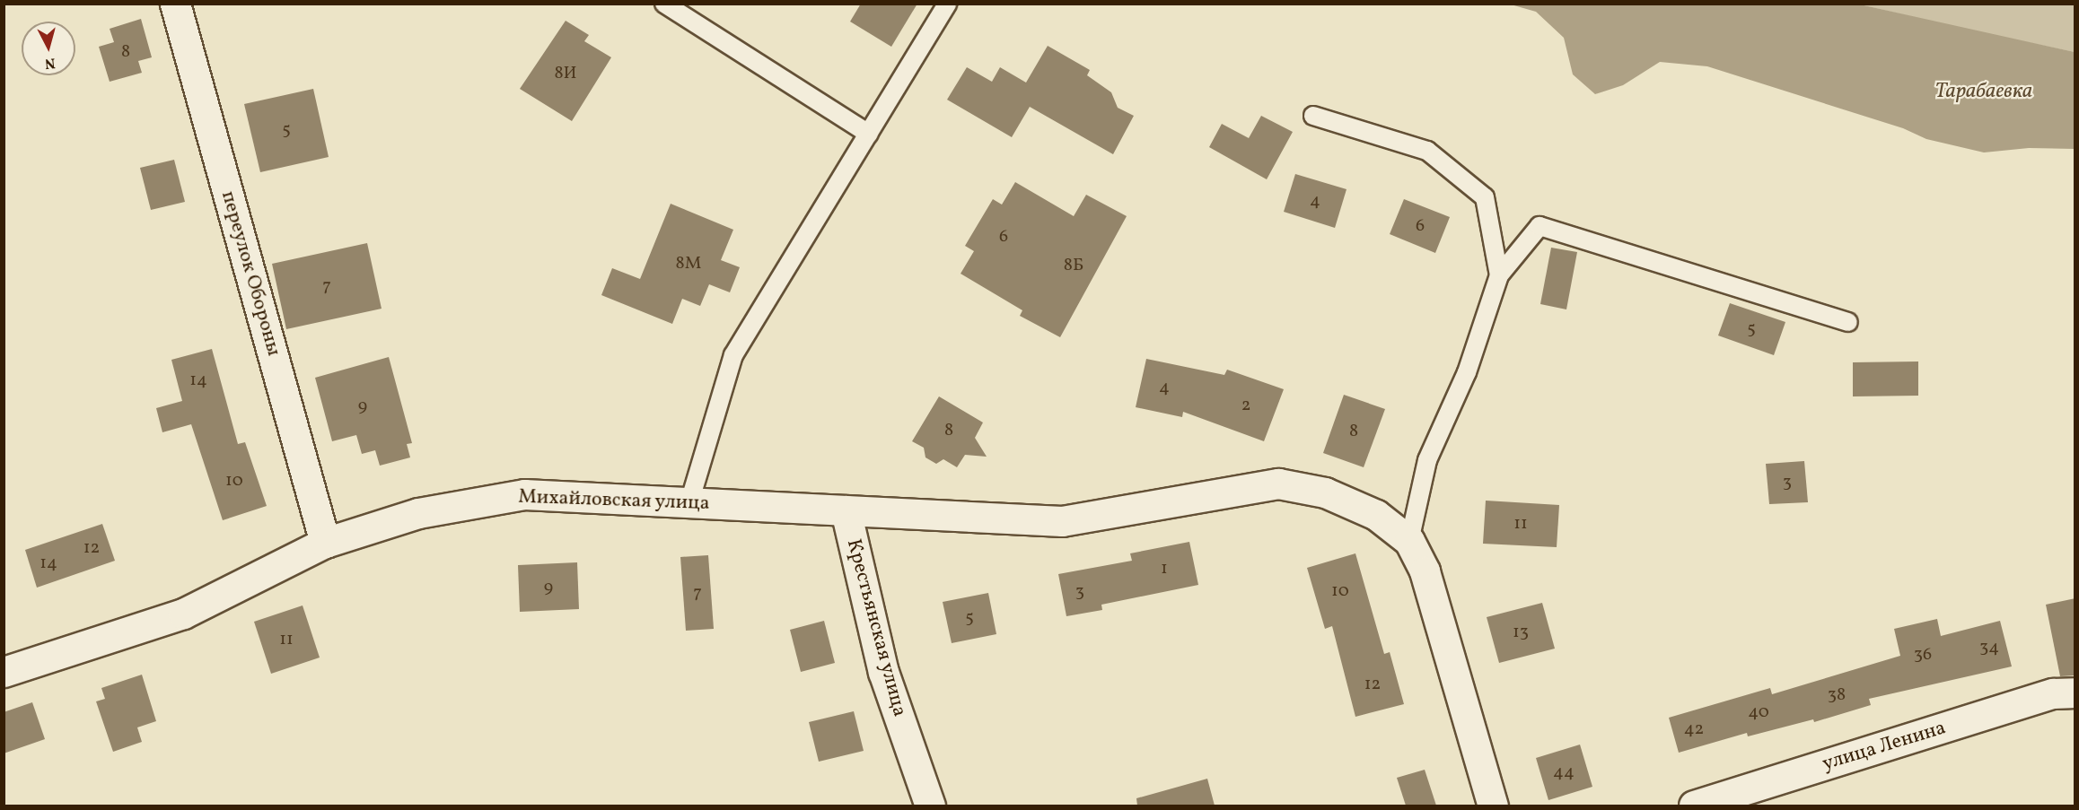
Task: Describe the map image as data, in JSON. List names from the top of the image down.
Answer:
{
  "streets": {
    "street": [
      "переулок Обороны",
      "Михайловская улица",
      "Крестьянская улица",
      "улица Ленина"
    ]
  },
  "crossings": [
    ["переулок Обороны", "Михайловская улица"],
    ["Михайловская улица", "Крестьянская улица"]
  ],
  "water": ["Тарабаевка"],
  "house_numbers": [
    "8",
    "8И",
    "5",
    "4",
    "6",
    "6",
    "8М",
    "8Б",
    "7",
    "5",
    "14",
    "4",
    "2",
    "9",
    "8",
    "8",
    "10",
    "3",
    "11",
    "12",
    "14",
    "1",
    "9",
    "10",
    "3",
    "7",
    "5",
    "13",
    "11",
    "34",
    "36",
    "12",
    "38",
    "40",
    "42",
    "44"
  ],
  "north": "bottom"
}
